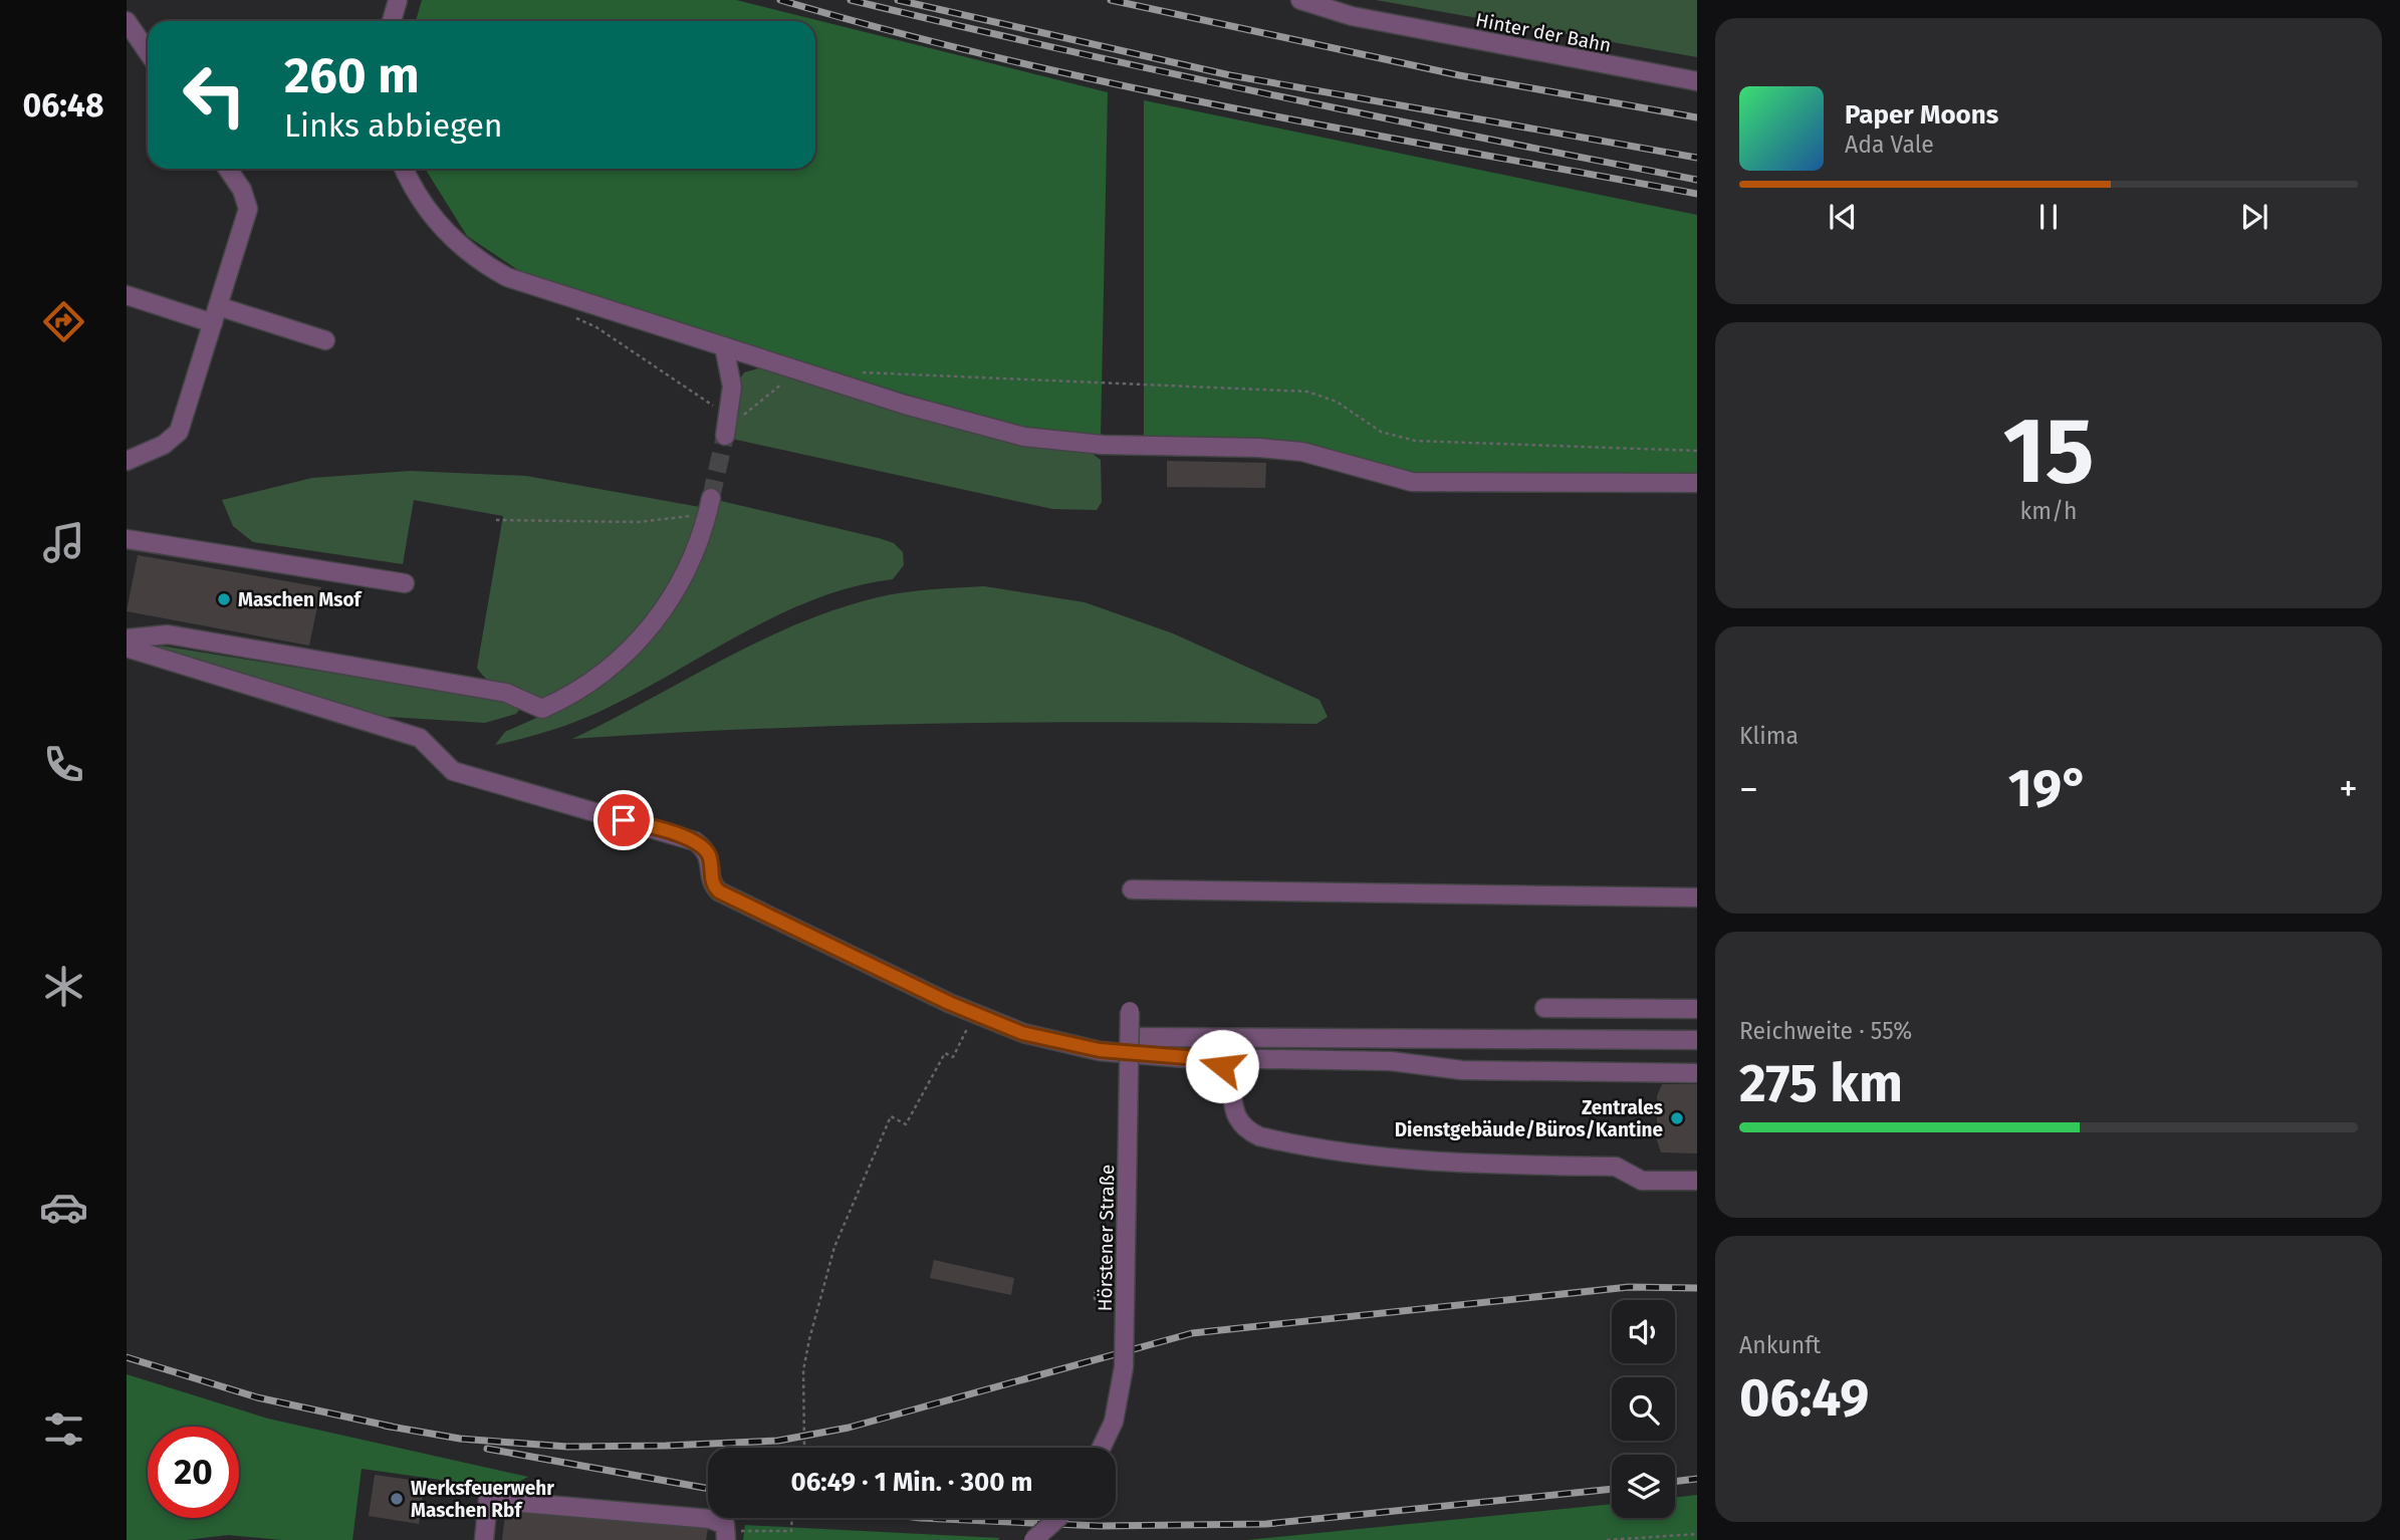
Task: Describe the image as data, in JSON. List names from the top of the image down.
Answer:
{
  "streets": {
    "street": ["Hinter der Bahn", "Hörstener Straße"]
  },
  "places": ["Maschen Msof", "Zentrales Dienstgebäude/Büros/Kantine", "Werksfeuerwehr Maschen Rbf"],
  "page": {
    "tabs": "06:48",
    "turn": ["260 m", "Links abbiegen"],
    "song": ["Paper Moons", "Ada Vale"],
    "tile": [
      ["15", "km/h"],
      "Klima",
      ["Reichweite · 55%", "275 km"],
      ["Ankunft", "06:49"]
    ],
    "heat": ["−", "19°", "+"],
    "limit": "20",
    "trip": "06:49 · 1 Min. · 300 m"
  }
}
